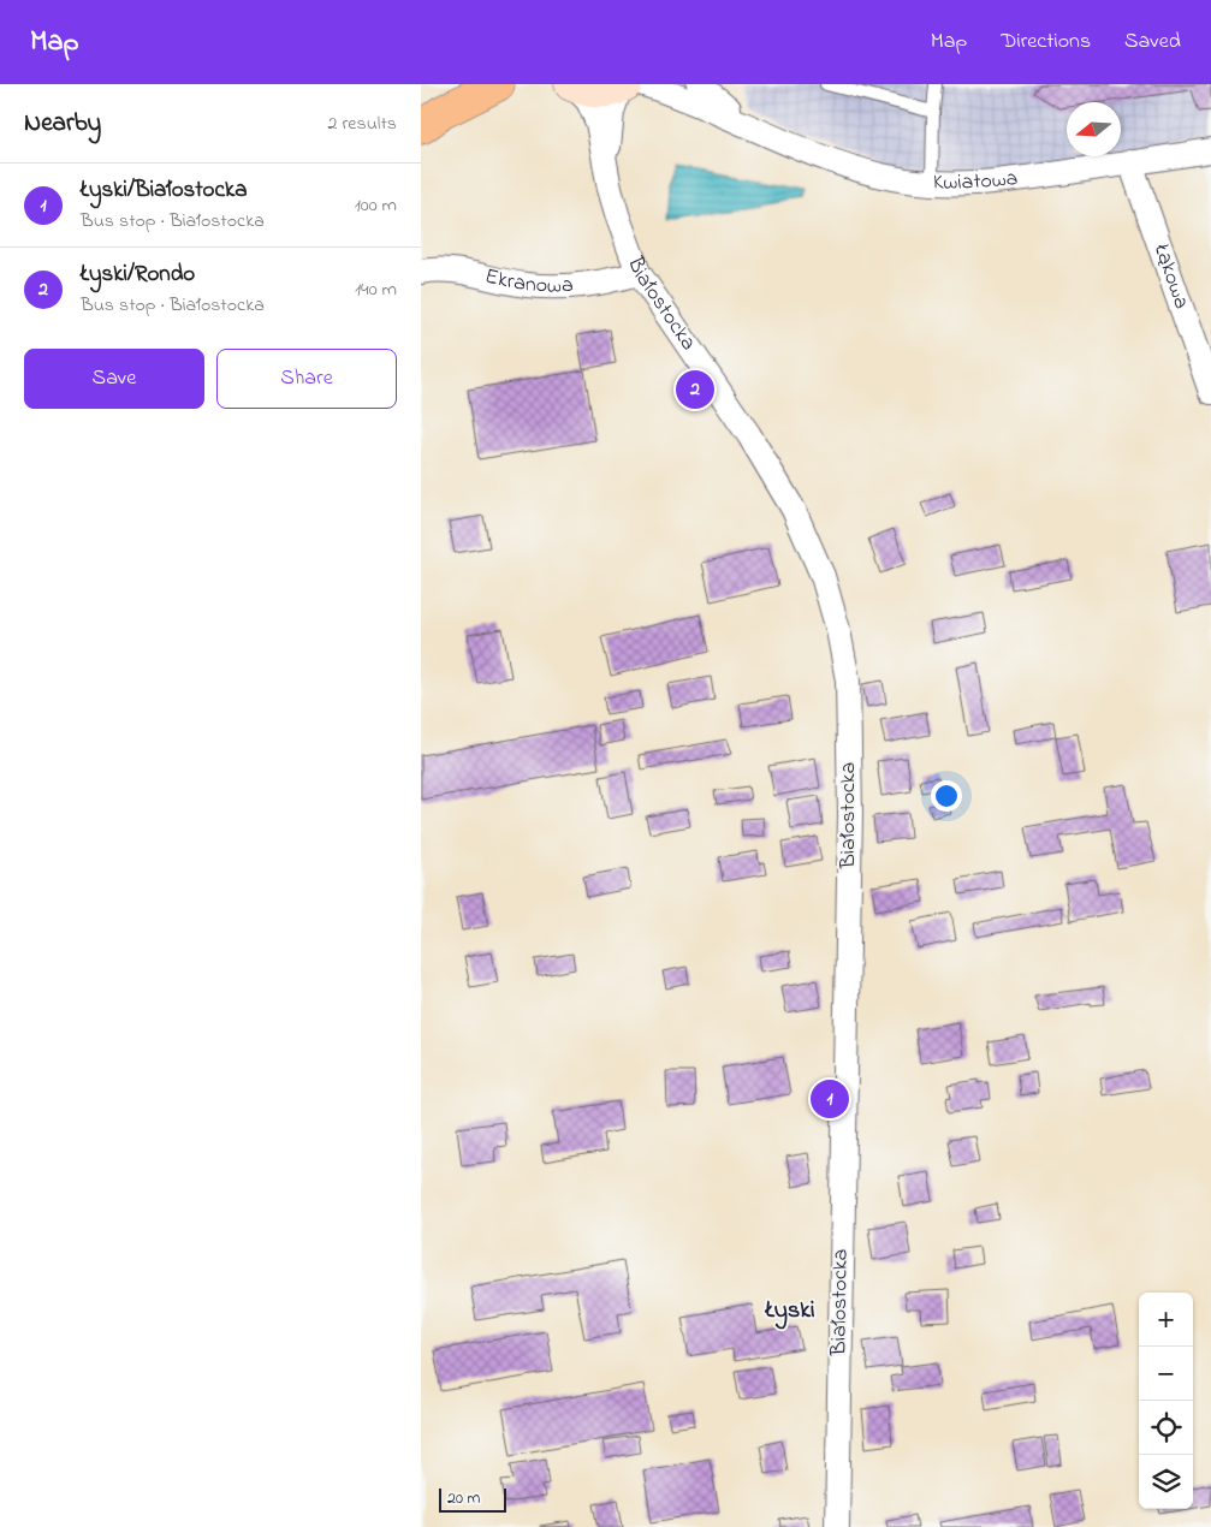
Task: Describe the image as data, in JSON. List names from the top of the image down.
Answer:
{
  "streets": {
    "street": [
      "Kwiatowa",
      "Łąkowa",
      "Ekranowa",
      "Białostocka"
    ]
  },
  "crossings": [
    ["Kwiatowa", "Łąkowa"],
    ["Kwiatowa", "Białostocka"],
    ["Ekranowa", "Białostocka"]
  ],
  "districts": ["Łyski"],
  "scale_bar": "20 m",
  "north": "left",
  "page": {
    "header": "Map",
    "nav": ["Map", "Directions", "Saved"],
    "heading": ["Nearby", "2 results"],
    "list": [
      {
        "mark": "1",
        "name": "Łyski/Białostocka",
        "note": "Bus stop · Białostocka",
        "value": "100 m"
      },
      {
        "mark": "2",
        "name": "Łyski/Rondo",
        "note": "Bus stop · Białostocka",
        "value": "140 m"
      }
    ],
    "buttons": ["Save", "Share"],
    "pins": ["2", "1"],
    "map_buttons": ["+", "−"],
    "scale": "20 m"
  }
}
